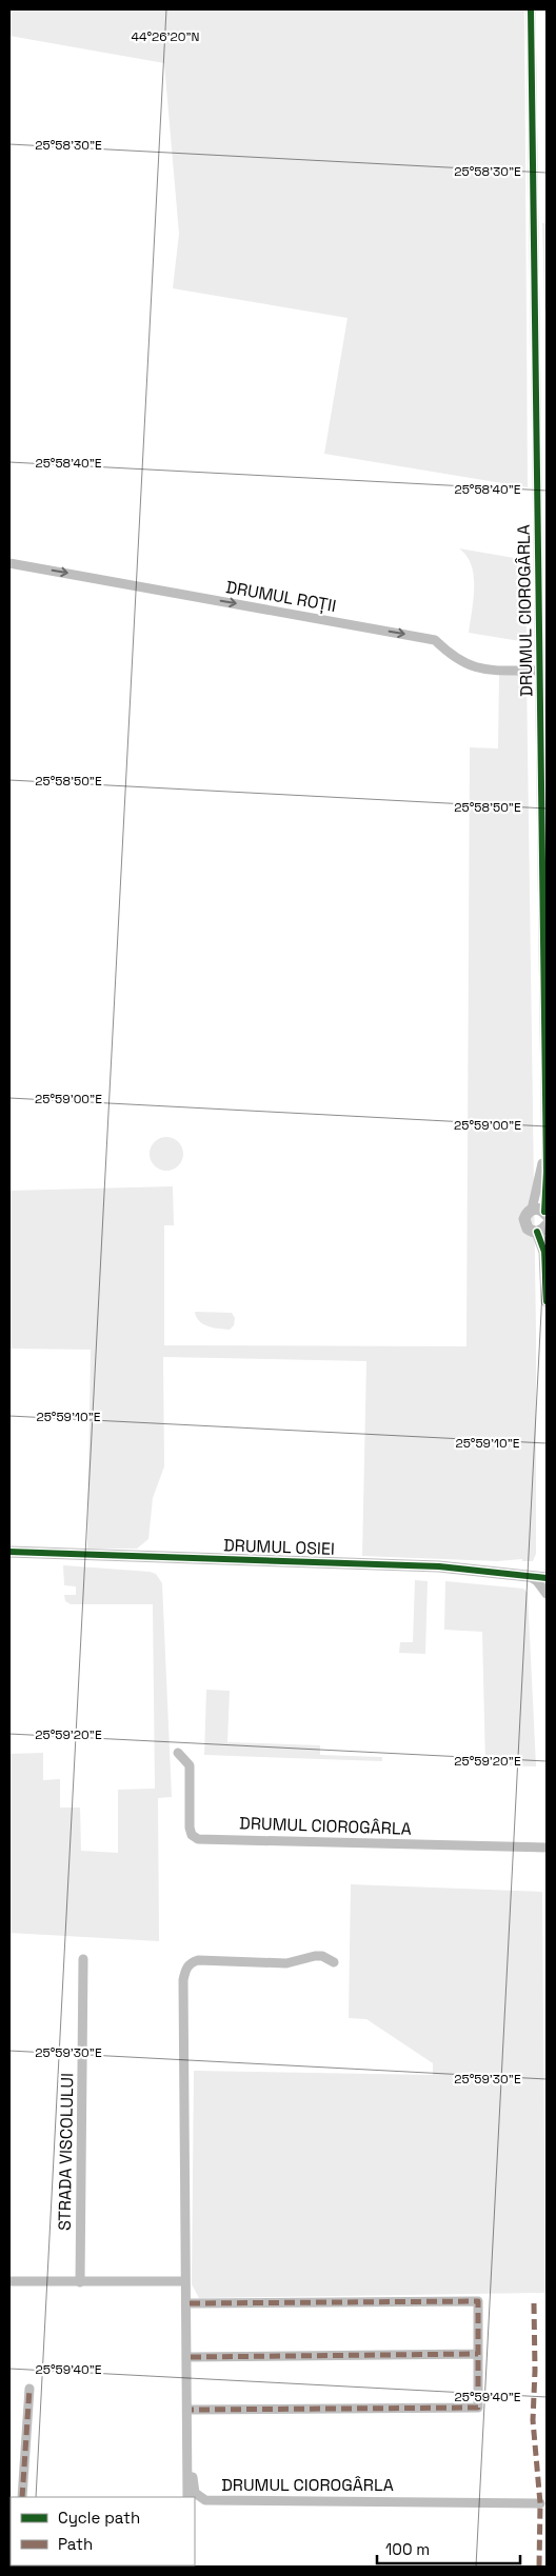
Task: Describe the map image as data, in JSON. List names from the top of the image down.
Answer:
{
  "streets": {
    "street": [
      "DRUMUL ROȚII",
      "DRUMUL CIOROGÂRLA",
      "DRUMUL OSIEI",
      "STRADA VISCOLULUI"
    ]
  },
  "crossings": [
    ["DRUMUL ROȚII", "DRUMUL CIOROGÂRLA"]
  ],
  "one_way": ["DRUMUL ROȚII"],
  "legend": ["Cycle path", "Path"],
  "scale_bar": "100 m",
  "coordinates": [
    "44°26'20\"N",
    "25°58'30\"E",
    "25°58'40\"E",
    "25°58'50\"E",
    "25°59'00\"E",
    "25°59'10\"E",
    "25°59'20\"E",
    "25°59'30\"E",
    "25°59'40\"E"
  ]
}
